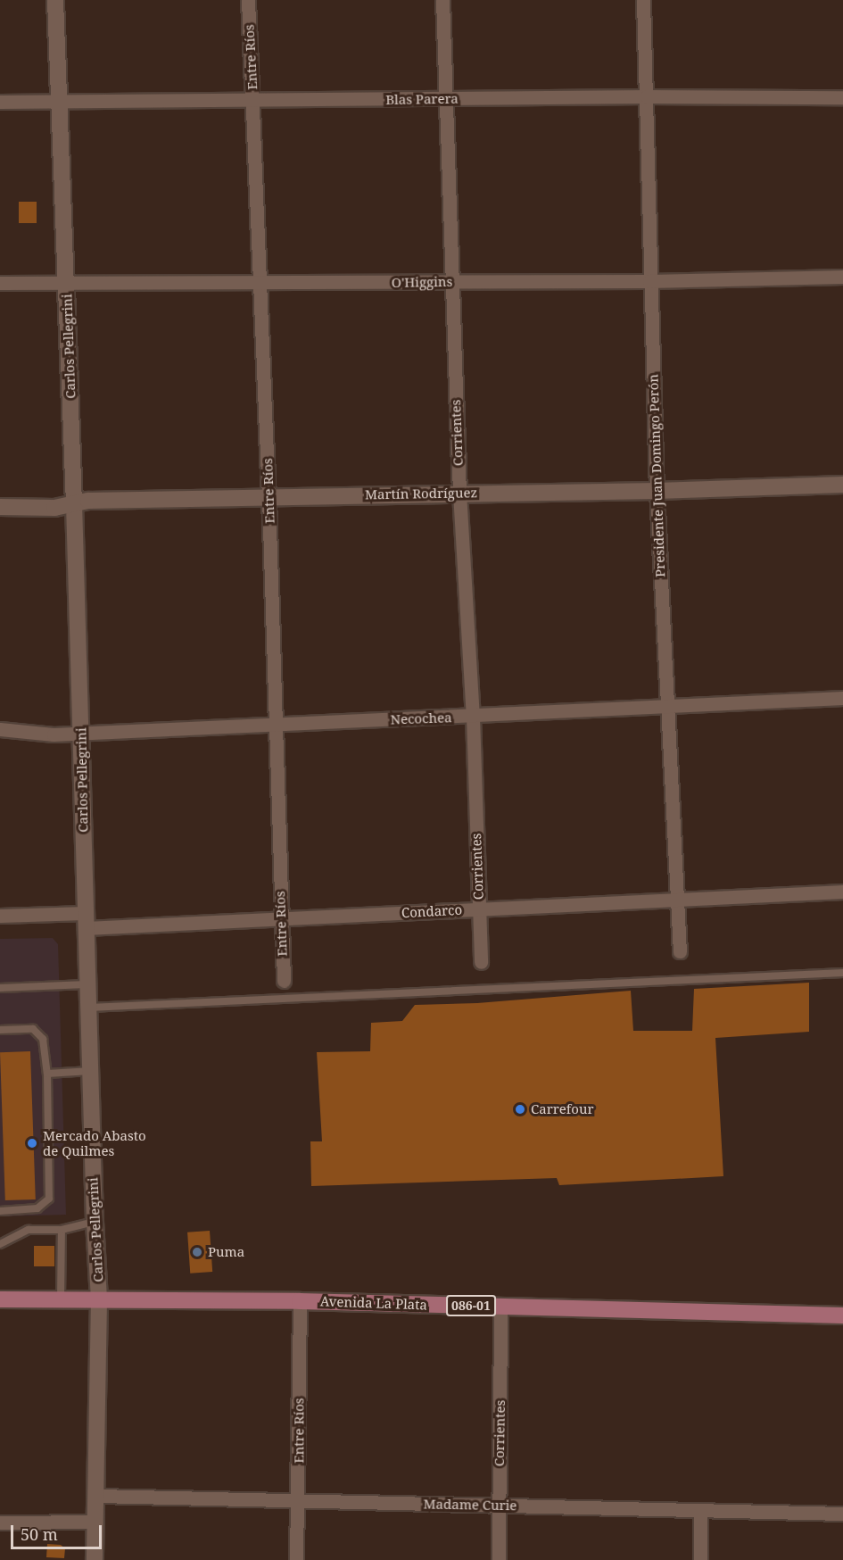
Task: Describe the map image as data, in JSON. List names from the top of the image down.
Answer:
{
  "streets": {
    "main road": ["Avenida La Plata", "086-01"],
    "street": [
      "Entre Ríos",
      "Blas Parera",
      "O'Higgins",
      "Carlos Pellegrini",
      "Corrientes",
      "Presidente Juan Domingo Perón",
      "Martín Rodríguez",
      "Necochea",
      "Condarco",
      "Madame Curie"
    ]
  },
  "crossings": [
    ["Entre Ríos", "Blas Parera"],
    ["Entre Ríos", "O'Higgins"],
    ["Entre Ríos", "Martín Rodríguez"],
    ["Entre Ríos", "Necochea"],
    ["Entre Ríos", "Condarco"],
    ["Entre Ríos", "Avenida La Plata"],
    ["Entre Ríos", "Madame Curie"],
    ["Blas Parera", "Carlos Pellegrini"],
    ["Blas Parera", "Corrientes"],
    ["Blas Parera", "Presidente Juan Domingo Perón"],
    ["O'Higgins", "Carlos Pellegrini"],
    ["O'Higgins", "Corrientes"],
    ["O'Higgins", "Presidente Juan Domingo Perón"],
    ["Carlos Pellegrini", "Martín Rodríguez"],
    ["Carlos Pellegrini", "Necochea"],
    ["Carlos Pellegrini", "Condarco"],
    ["Carlos Pellegrini", "Avenida La Plata"],
    ["Carlos Pellegrini", "Madame Curie"],
    ["Corrientes", "Martín Rodríguez"],
    ["Corrientes", "Necochea"],
    ["Corrientes", "Condarco"],
    ["Corrientes", "Avenida La Plata"],
    ["Corrientes", "Madame Curie"],
    ["Presidente Juan Domingo Perón", "Martín Rodríguez"],
    ["Presidente Juan Domingo Perón", "Necochea"],
    ["Presidente Juan Domingo Perón", "Condarco"]
  ],
  "places": ["Carrefour", "Mercado Abasto de Quilmes", "Puma"],
  "scale_bar": "50 m"
}
